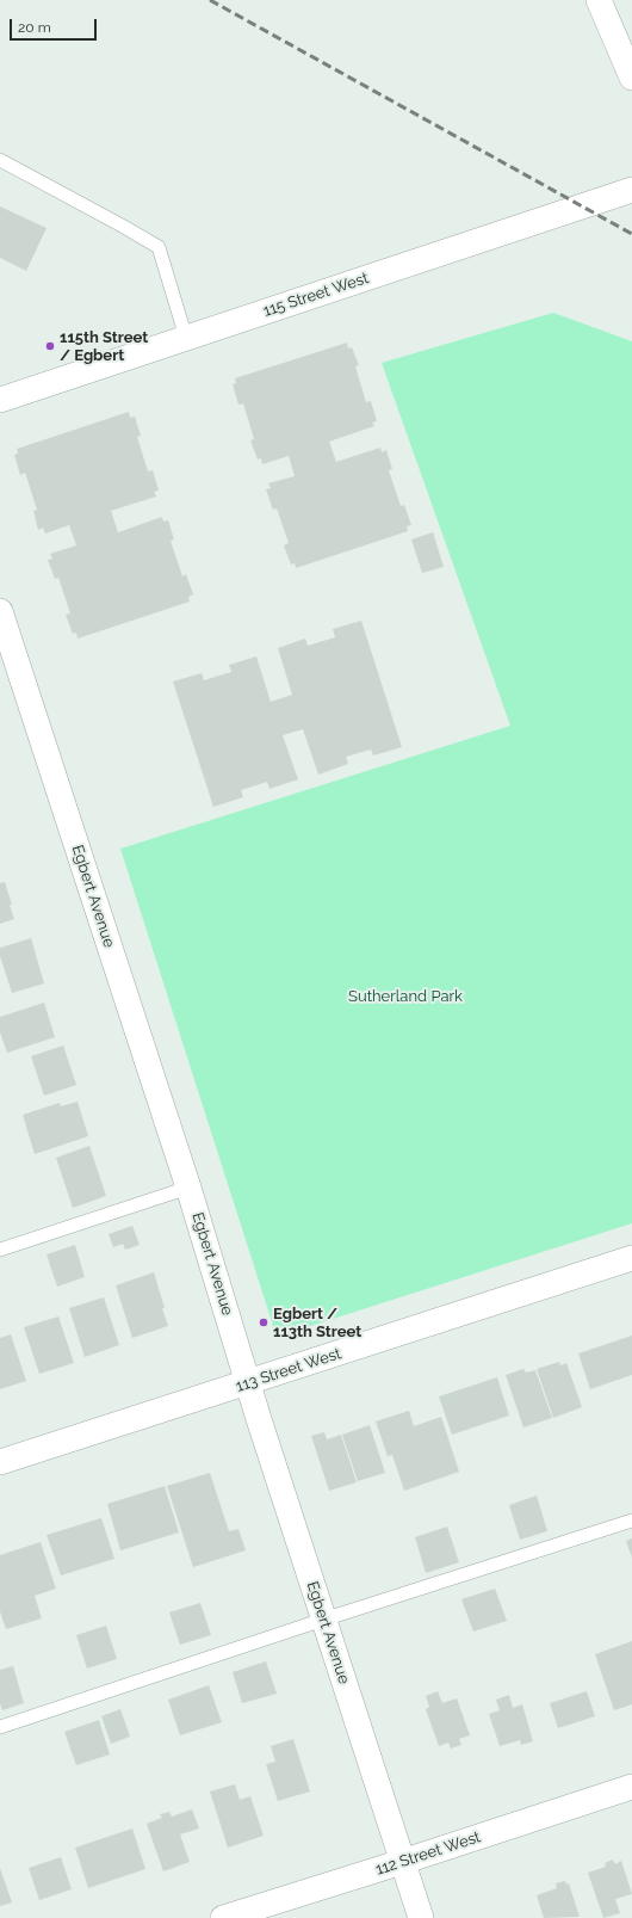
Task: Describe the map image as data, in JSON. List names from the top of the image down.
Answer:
{
  "streets": {
    "street": [
      "115 Street West",
      "Egbert Avenue",
      "113 Street West",
      "112 Street West"
    ]
  },
  "crossings": [
    ["Egbert Avenue", "113 Street West"],
    ["Egbert Avenue", "112 Street West"]
  ],
  "parks": ["Sutherland Park"],
  "places": ["115th Street / Egbert", "Egbert / 113th Street"],
  "scale_bar": "20 m"
}
